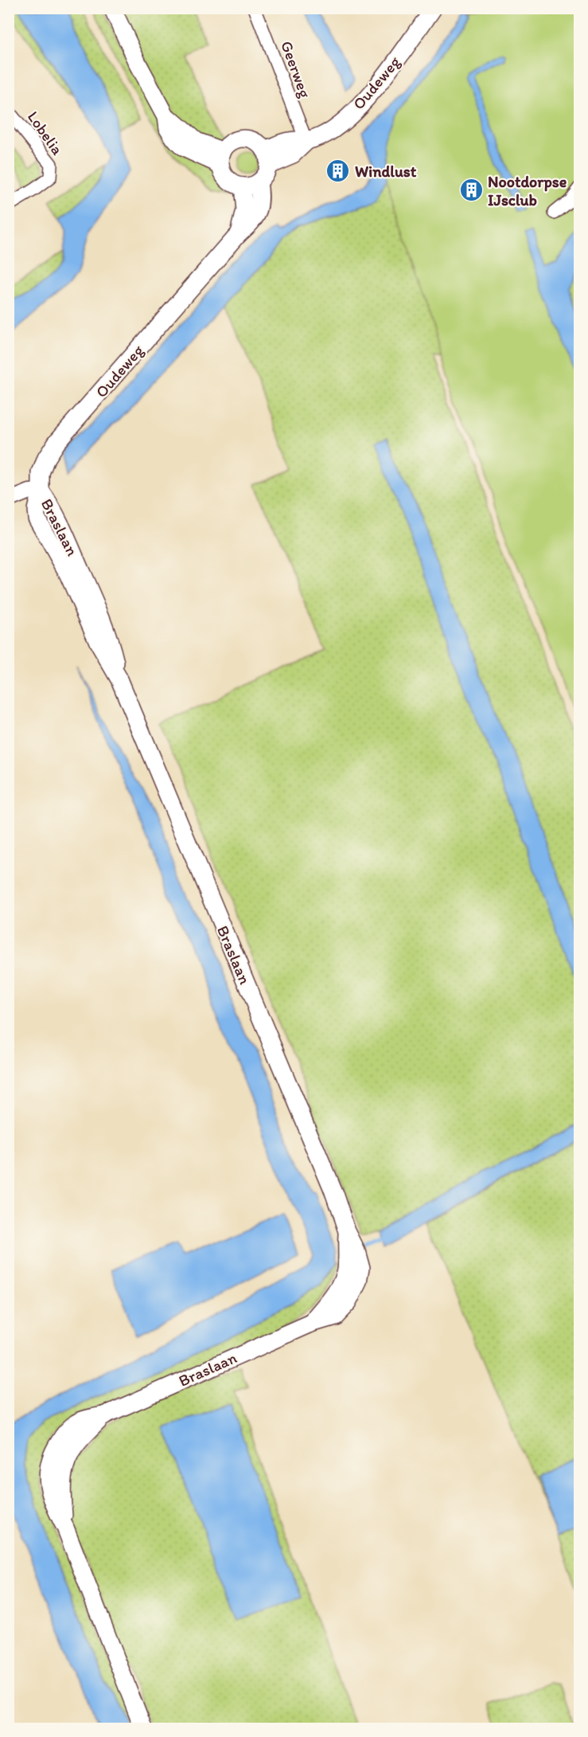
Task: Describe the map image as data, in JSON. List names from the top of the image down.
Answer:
{
  "streets": {
    "main road": ["Oudeweg", "Braslaan"],
    "street": ["Geerweg", "Lobelia"]
  },
  "crossings": [
    ["Geerweg", "Oudeweg"],
    ["Oudeweg", "Braslaan"]
  ],
  "places": {
    "building": ["Windlust", "Nootdorpse IJsclub"]
  }
}
